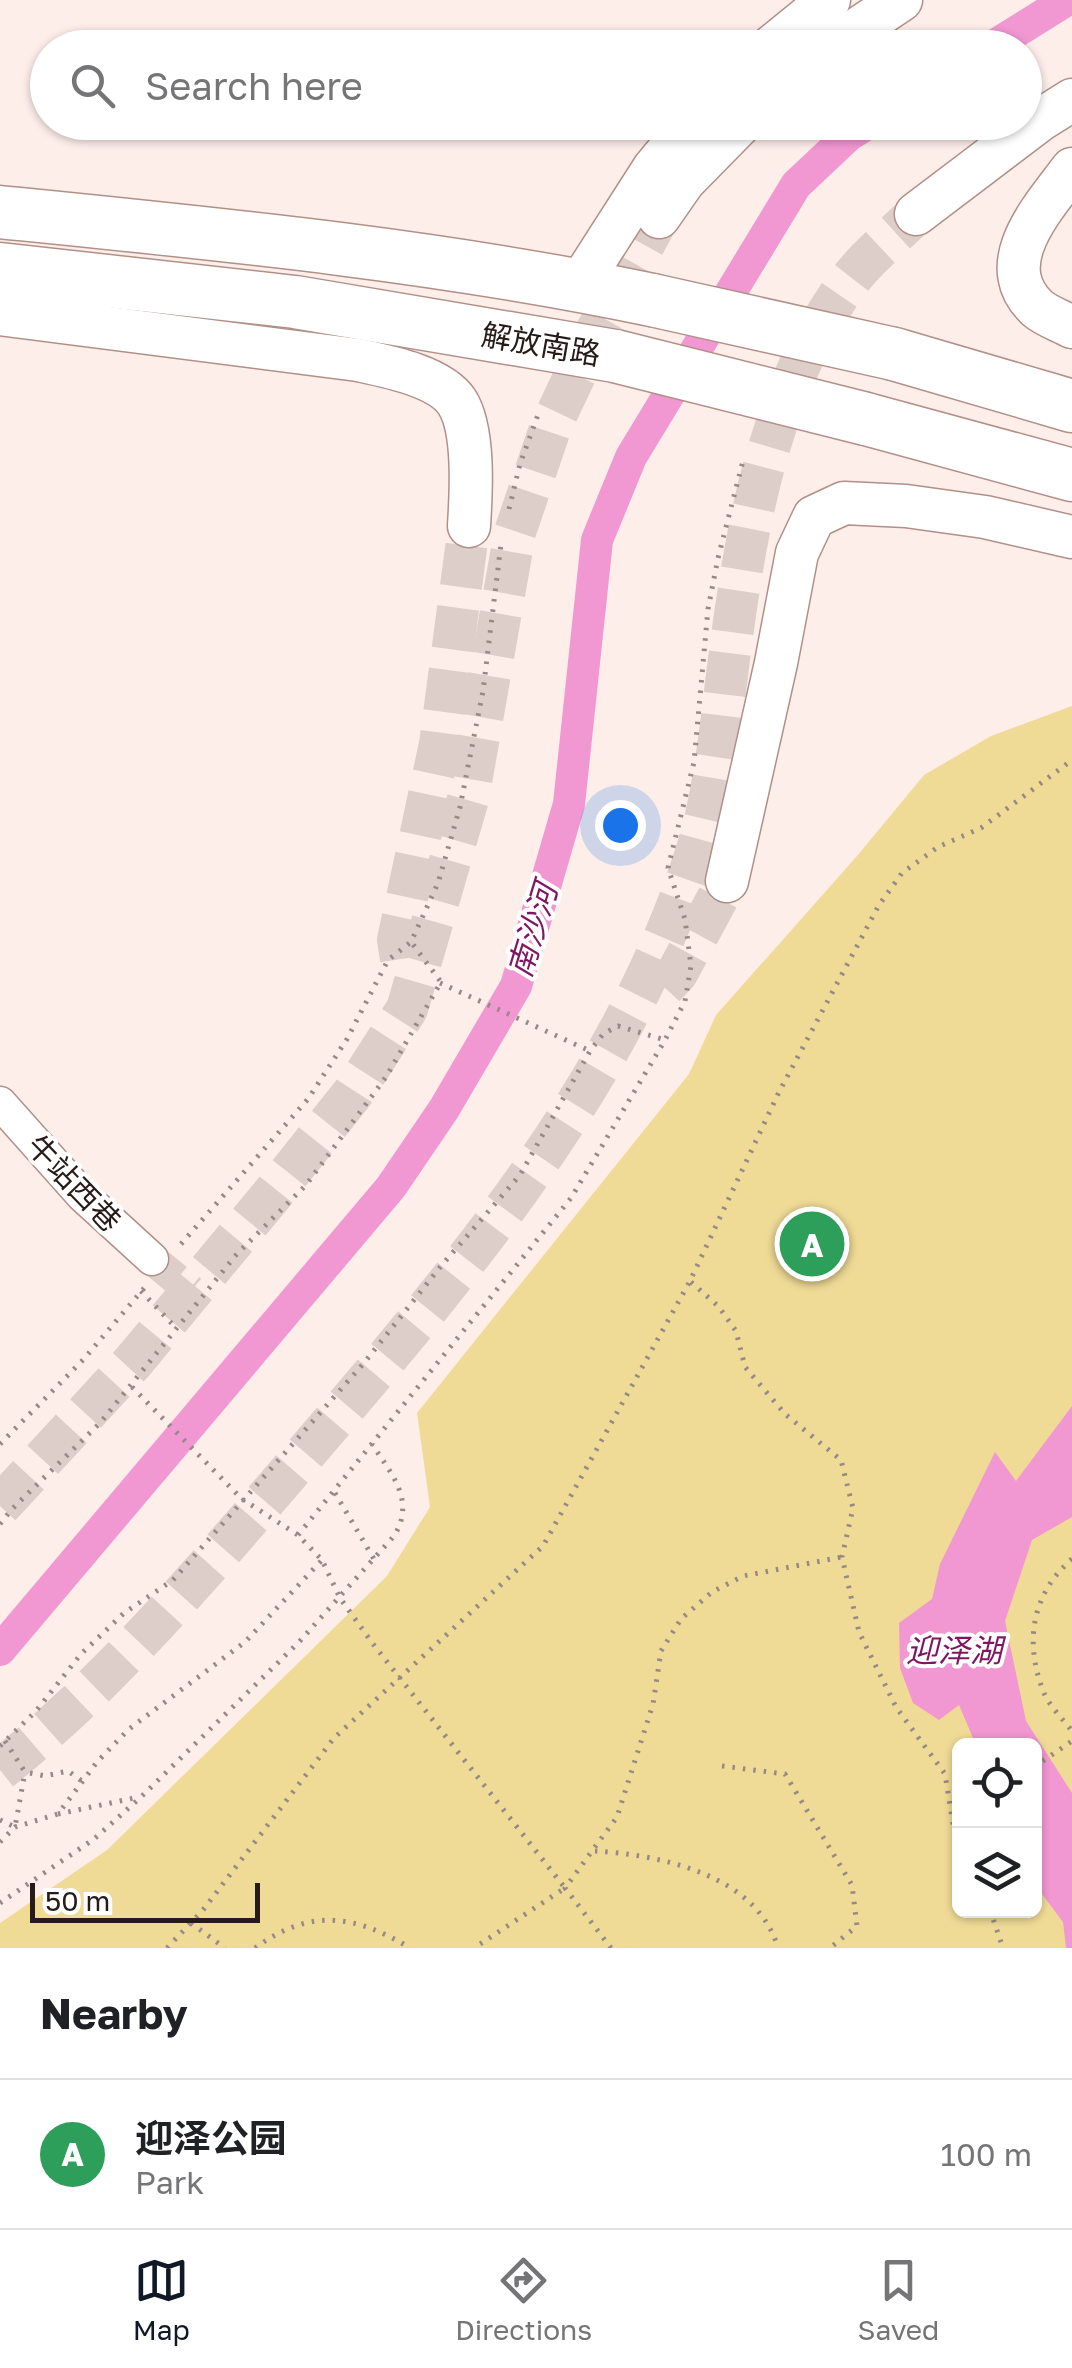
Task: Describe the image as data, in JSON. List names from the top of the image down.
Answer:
{
  "streets": {
    "main road": ["解放南路"],
    "street": ["牛站西巷"]
  },
  "water": ["南沙河", "迎泽湖"],
  "scale_bar": "50 m",
  "page": {
    "search": "Search here",
    "pins": "A",
    "scale": "50 m",
    "heading": "Nearby",
    "list": [
      {
        "mark": "A",
        "name": "迎泽公园",
        "note": "Park",
        "value": "100 m"
      }
    ],
    "nav": ["Map", "Directions", "Saved"]
  }
}
